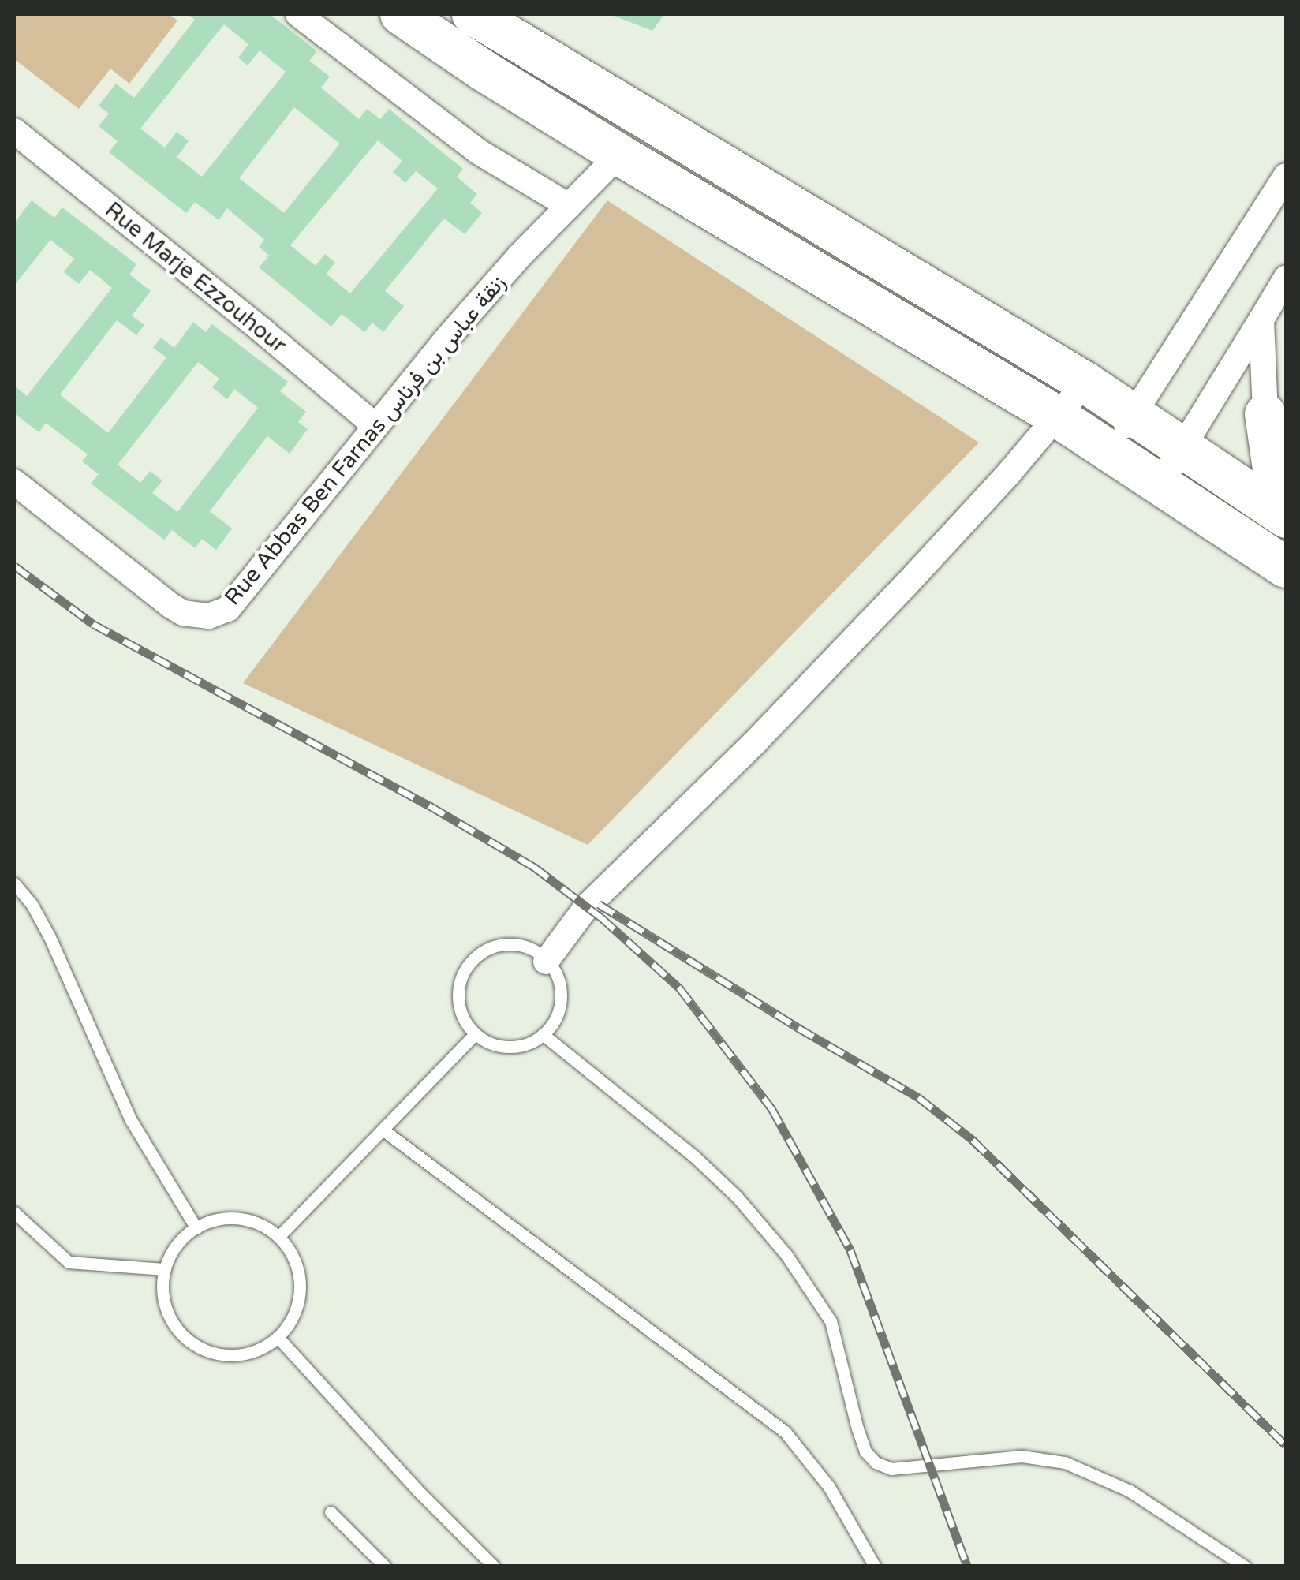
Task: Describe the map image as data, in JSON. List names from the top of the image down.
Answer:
{
  "streets": {
    "street": ["Rue Marje Ezzouhour", "Rue Abbas Ben Farnas زنقة عباس بن فرناس"]
  },
  "crossings": [
    ["Rue Marje Ezzouhour", "Rue Abbas Ben Farnas زنقة عباس بن فرناس"]
  ]
}
